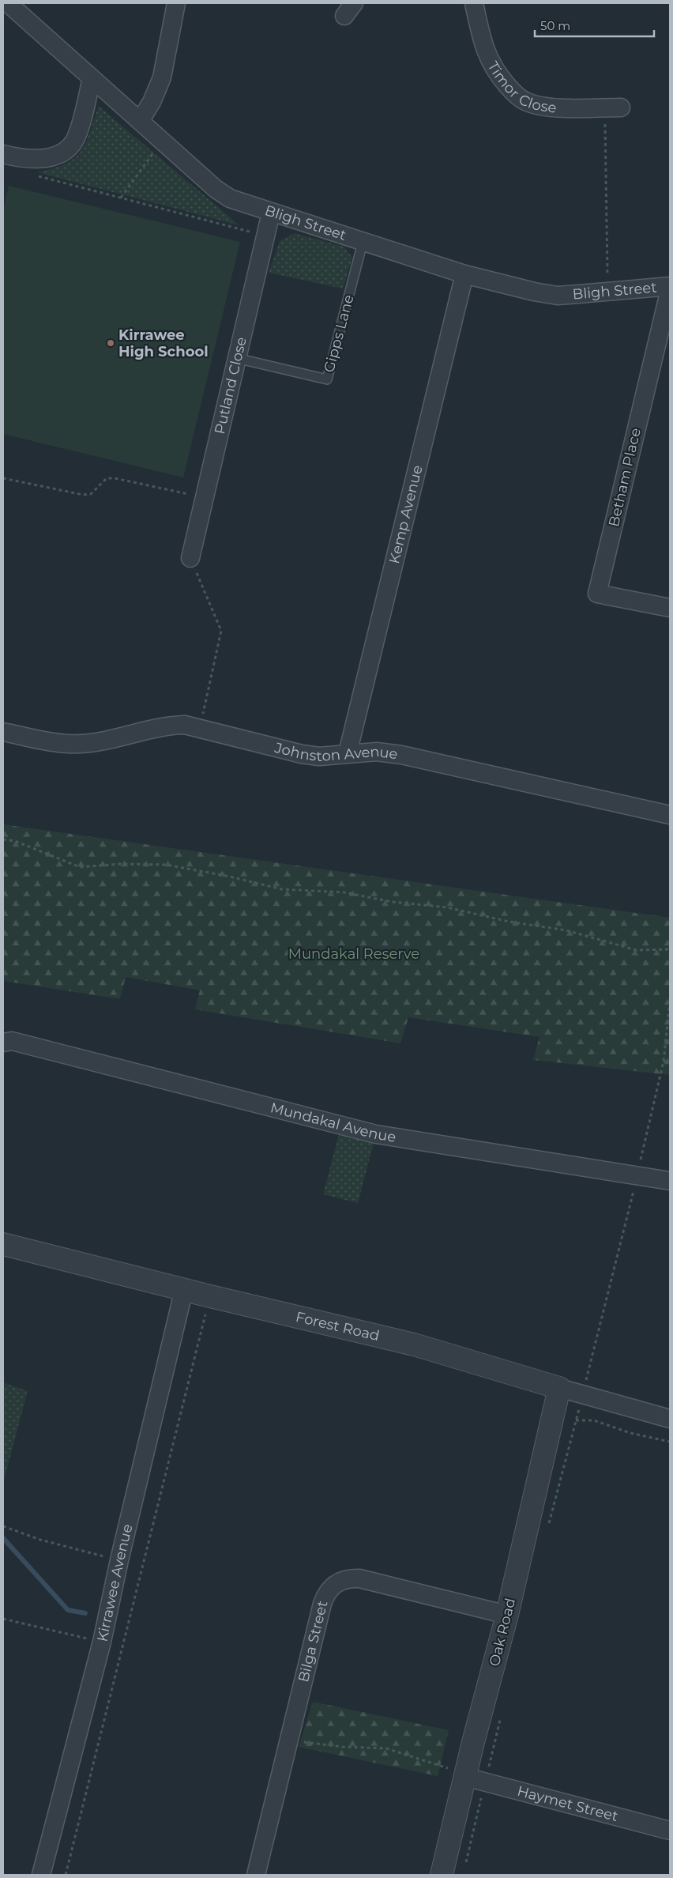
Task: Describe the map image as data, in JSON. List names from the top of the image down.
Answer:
{
  "streets": {
    "street": [
      "Timor Close",
      "Bligh Street",
      "Putland Close",
      "Betham Place",
      "Kemp Avenue",
      "Johnston Avenue",
      "Mundakal Avenue",
      "Forest Road",
      "Kirrawee Avenue",
      "Oak Road",
      "Bilga Street",
      "Haymet Street"
    ],
    "lane": ["Gipps Lane"]
  },
  "crossings": [
    ["Bligh Street", "Gipps Lane"],
    ["Bligh Street", "Putland Close"],
    ["Bligh Street", "Kemp Avenue"],
    ["Gipps Lane", "Putland Close"],
    ["Kemp Avenue", "Johnston Avenue"],
    ["Forest Road", "Kirrawee Avenue"],
    ["Forest Road", "Oak Road"],
    ["Oak Road", "Bilga Street"],
    ["Oak Road", "Haymet Street"]
  ],
  "parks": ["Mundakal Reserve"],
  "places": ["Kirrawee High School"],
  "scale_bar": "50 m"
}
